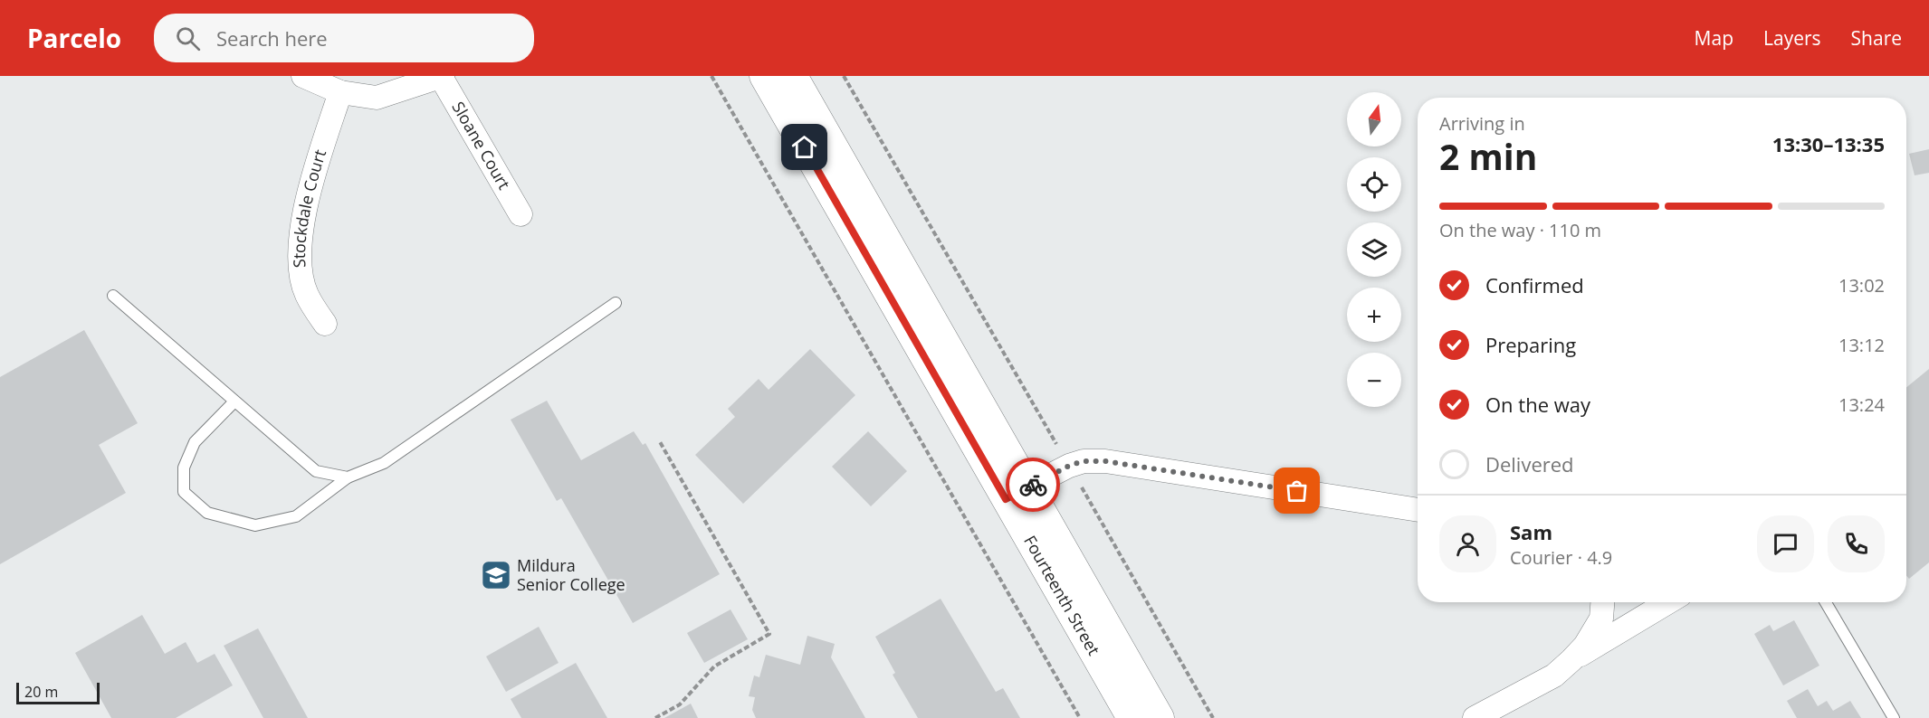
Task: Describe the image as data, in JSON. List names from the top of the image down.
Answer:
{
  "streets": {
    "street": ["Sloane Court", "Stockdale Court", "Fourteenth Street"]
  },
  "places": {
    "school or university": ["Mildura Senior College"]
  },
  "scale_bar": "20 m",
  "north": "top",
  "page": {
    "header": "Parcelo",
    "search": "Search here",
    "nav": ["Map", "Layers", "Share"],
    "map_buttons": ["+", "−"],
    "heading": ["2 min", "Arriving in", "13:30–13:35"],
    "panel": ["Sam", "Courier · 4.9"],
    "bar": "On the way · 110 m",
    "list": [
      ["Confirmed", "13:02"],
      ["Preparing", "13:12"],
      ["On the way", "13:24"],
      "Delivered"
    ],
    "scale": "20 m"
  }
}
